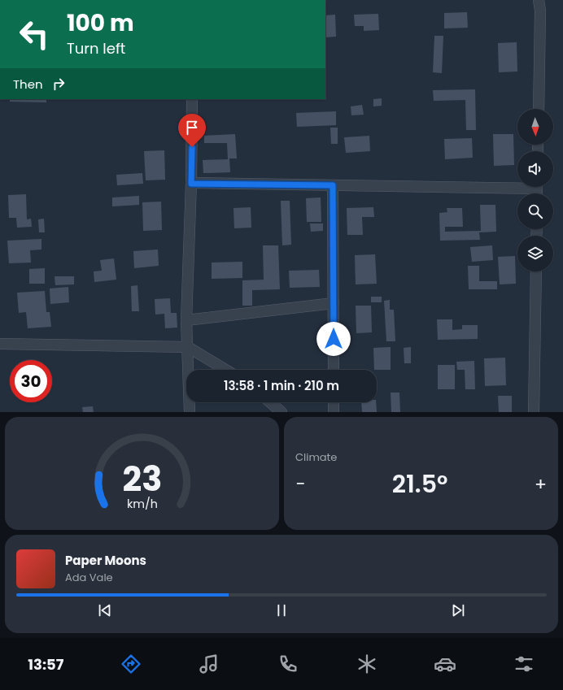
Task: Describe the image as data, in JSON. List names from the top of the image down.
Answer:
{
  "north": "bottom",
  "page": {
    "turn": ["100 m", "Turn left"],
    "then": "Then",
    "limit": "30",
    "trip": "13:58 · 1 min · 210 m",
    "tile": "Climate",
    "heat": ["−", "21.5°", "+"],
    "song": ["Paper Moons", "Ada Vale"],
    "tabs": "13:57",
    "gauge": ["23", "km/h"]
  }
}
